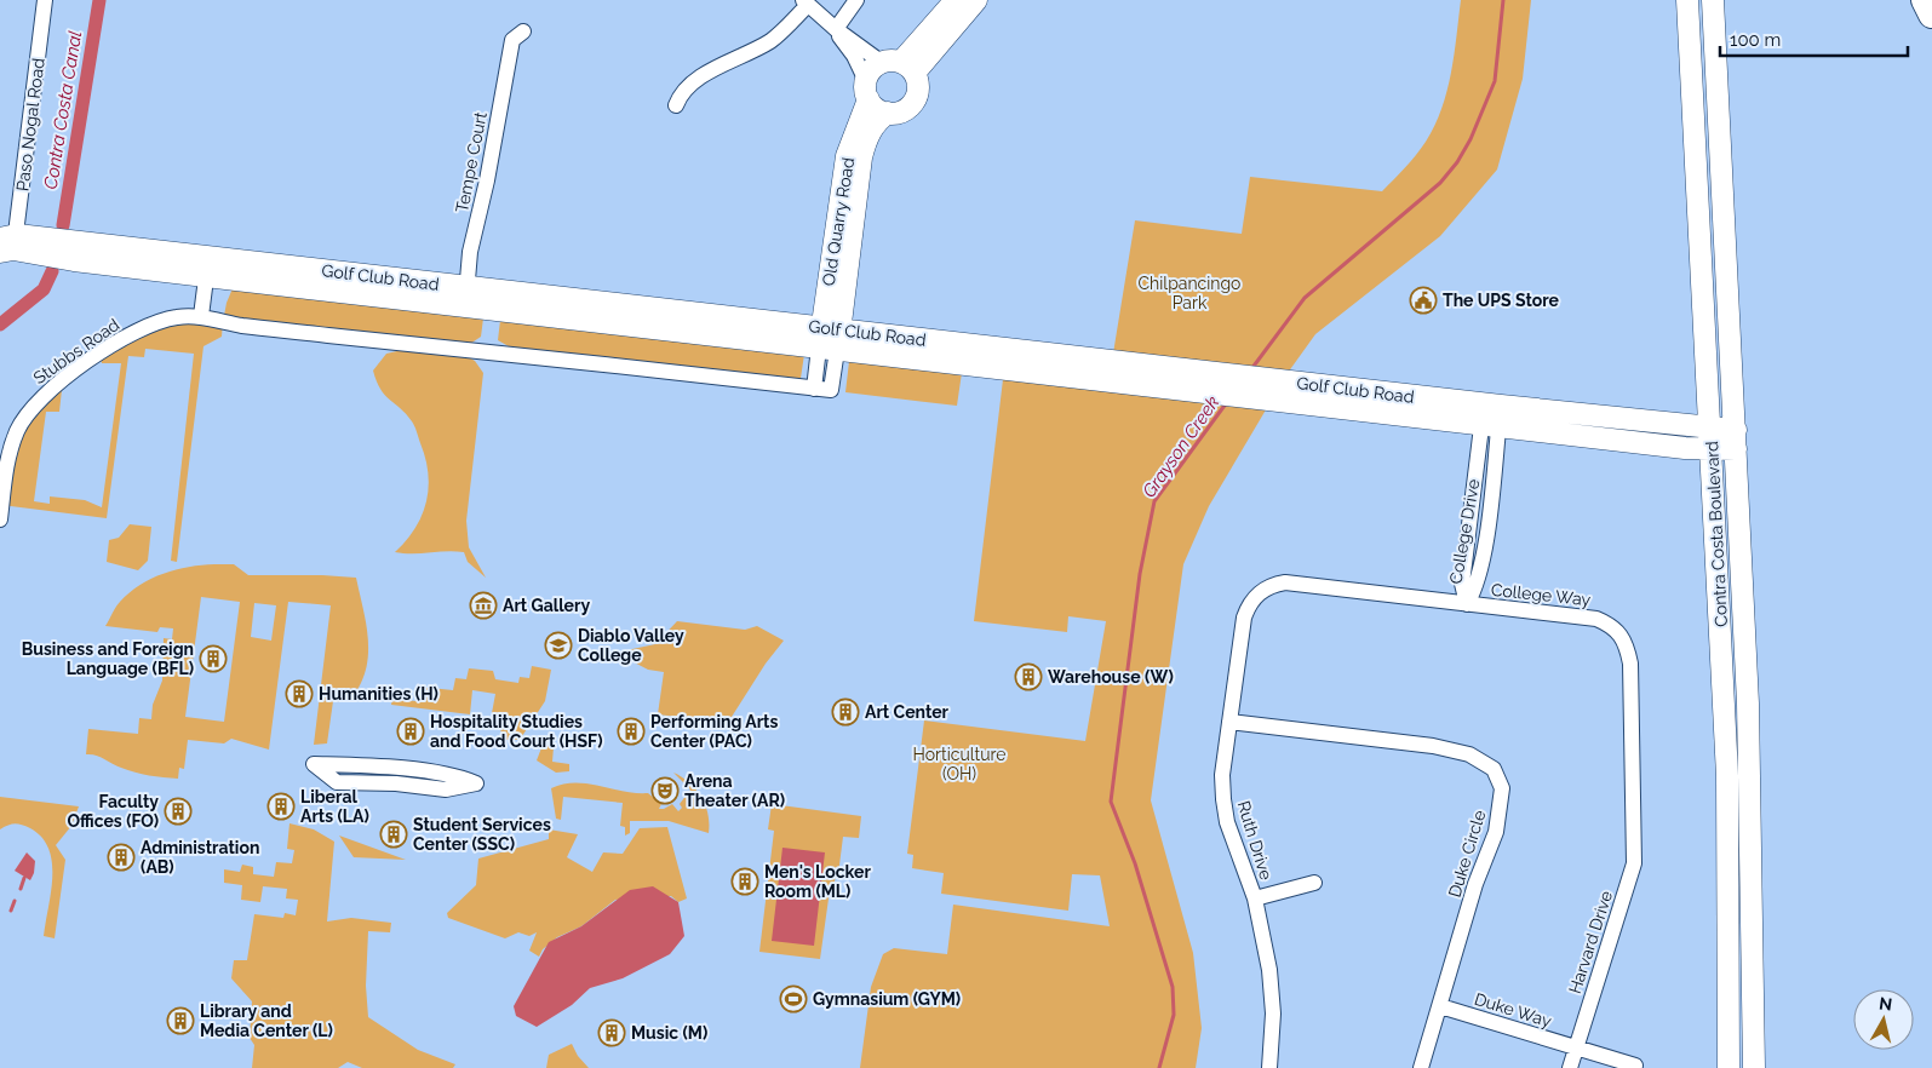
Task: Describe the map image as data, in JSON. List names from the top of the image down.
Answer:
{
  "streets": {
    "street": [
      "Paso Nogal Road",
      "Tempe Court",
      "Old Quarry Road",
      "Golf Club Road",
      "Stubbs Road",
      "College Drive",
      "Contra Costa Boulevard",
      "College Way",
      "Ruth Drive",
      "Duke Circle",
      "Harvard Drive",
      "Duke Way"
    ]
  },
  "crossings": [
    ["Paso Nogal Road", "Golf Club Road"],
    ["Tempe Court", "Golf Club Road"],
    ["Old Quarry Road", "Golf Club Road"],
    ["Old Quarry Road", "Stubbs Road"],
    ["Golf Club Road", "Stubbs Road"],
    ["Golf Club Road", "College Drive"],
    ["Golf Club Road", "Contra Costa Boulevard"],
    ["College Drive", "College Way"],
    ["College Way", "Ruth Drive"],
    ["College Way", "Harvard Drive"],
    ["Ruth Drive", "Duke Circle"],
    ["Duke Circle", "Duke Way"],
    ["Harvard Drive", "Duke Way"]
  ],
  "water": ["Contra Costa Canal", "Grayson Creek"],
  "parks": ["Chilpancingo Park", "Horticulture (OH)"],
  "places": {
    "public building": ["The UPS Store"],
    "museum": ["Art Gallery"],
    "school or university": ["Diablo Valley College"],
    "building": [
      "Business and Foreign Language (BFL)",
      "Warehouse (W)",
      "Humanities (H)",
      "Art Center",
      "Hospitality Studies and Food Court (HSF)",
      "Performing Arts Center (PAC)",
      "Liberal Arts (LA)",
      "Faculty Offices (FO)",
      "Student Services Center (SSC)",
      "Administration (AB)",
      "Men's Locker Room (ML)",
      "Library and Media Center (L)",
      "Music (M)"
    ],
    "theatre": ["Arena Theater (AR)"],
    "sports": ["Gymnasium (GYM)"]
  },
  "scale_bar": "100 m",
  "north": "top"
}
